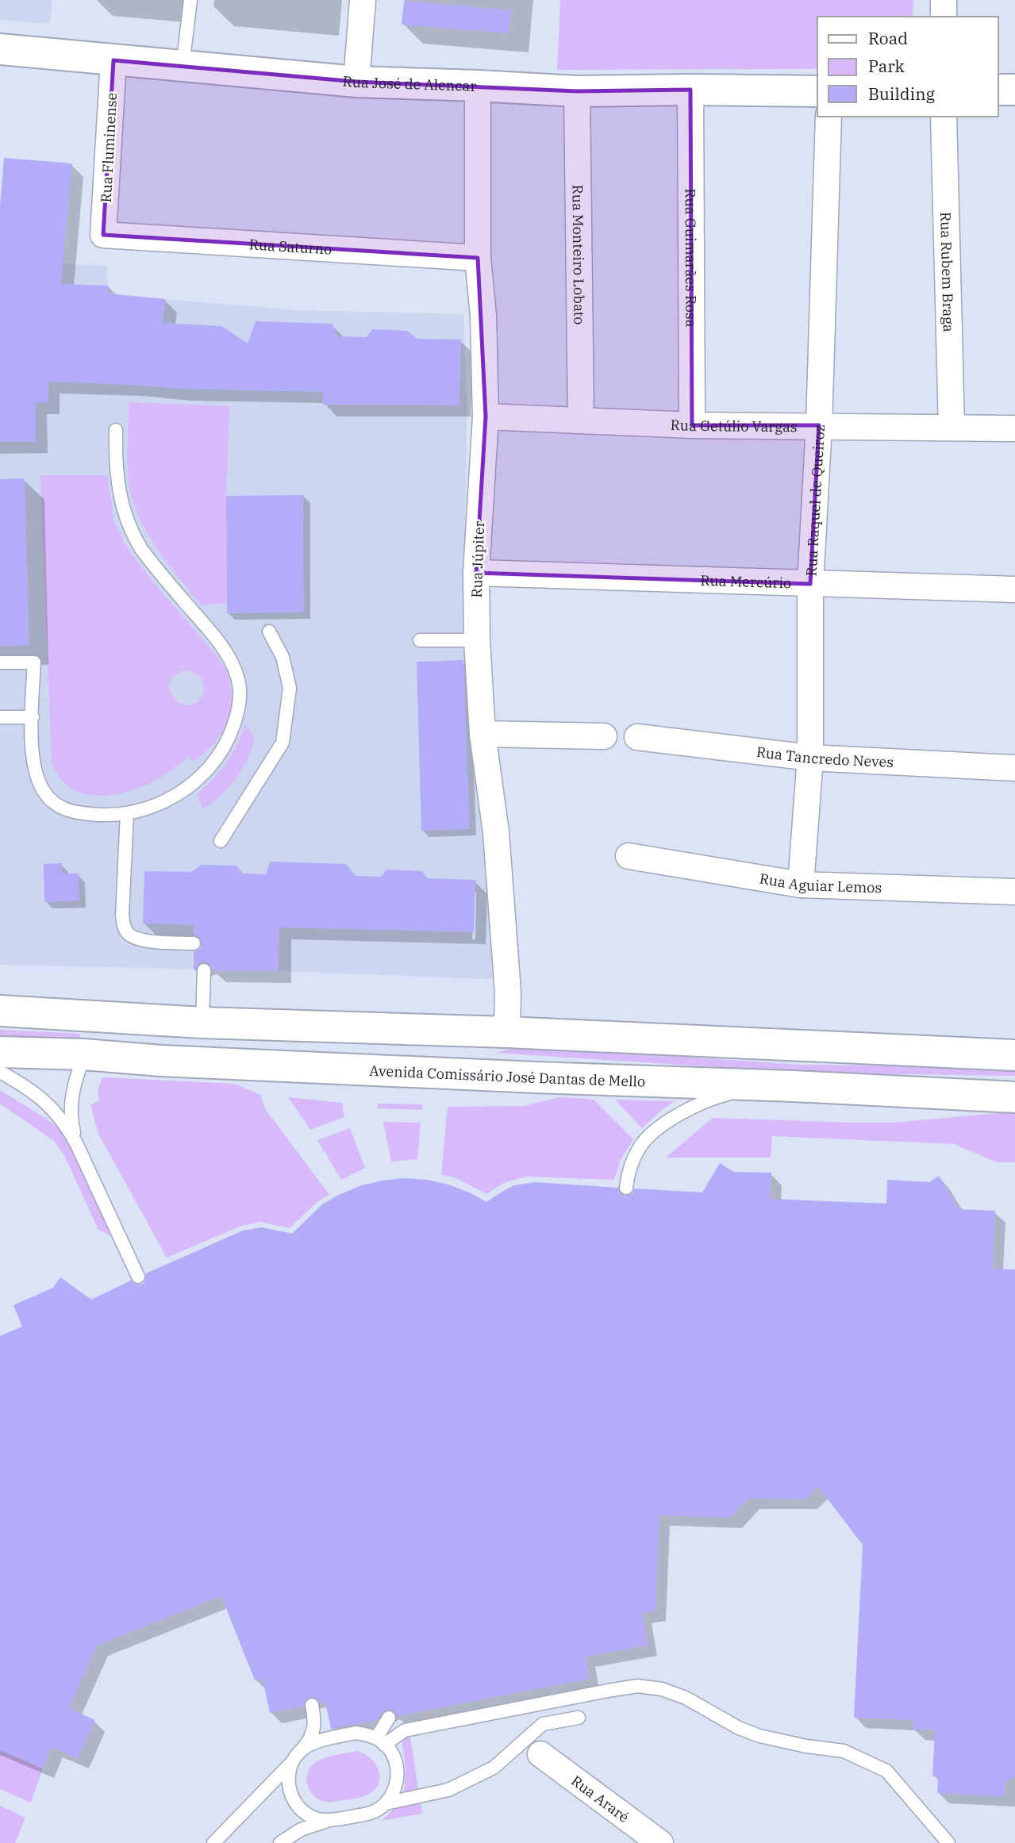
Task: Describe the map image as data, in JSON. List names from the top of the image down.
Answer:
{
  "streets": {
    "main road": ["Rua José de Alencar", "Avenida Comissário José Dantas de Mello"],
    "street": [
      "Rua Fluminense",
      "Rua Saturno",
      "Rua Monteiro Lobato",
      "Rua Guimarães Rosa",
      "Rua Rubem Braga",
      "Rua Getúlio Vargas",
      "Rua Raquel de Queiroz",
      "Rua Júpiter",
      "Rua Mercúrio",
      "Rua Tancredo Neves",
      "Rua Aguiar Lemos",
      "Rua Araré"
    ]
  },
  "crossings": [
    ["Rua José de Alencar", "Rua Fluminense"],
    ["Rua José de Alencar", "Rua Monteiro Lobato"],
    ["Rua José de Alencar", "Rua Guimarães Rosa"],
    ["Rua José de Alencar", "Rua Júpiter"],
    ["Rua Fluminense", "Rua Saturno"],
    ["Rua Saturno", "Rua Júpiter"],
    ["Rua Monteiro Lobato", "Rua Getúlio Vargas"],
    ["Rua Guimarães Rosa", "Rua Getúlio Vargas"],
    ["Rua Rubem Braga", "Rua Getúlio Vargas"],
    ["Rua Getúlio Vargas", "Rua Raquel de Queiroz"],
    ["Rua Getúlio Vargas", "Rua Júpiter"],
    ["Rua Raquel de Queiroz", "Rua Mercúrio"],
    ["Rua Raquel de Queiroz", "Rua Tancredo Neves"],
    ["Rua Raquel de Queiroz", "Rua Aguiar Lemos"],
    ["Rua Júpiter", "Rua Mercúrio"]
  ],
  "legend": ["Road", "Park", "Building"]
}
